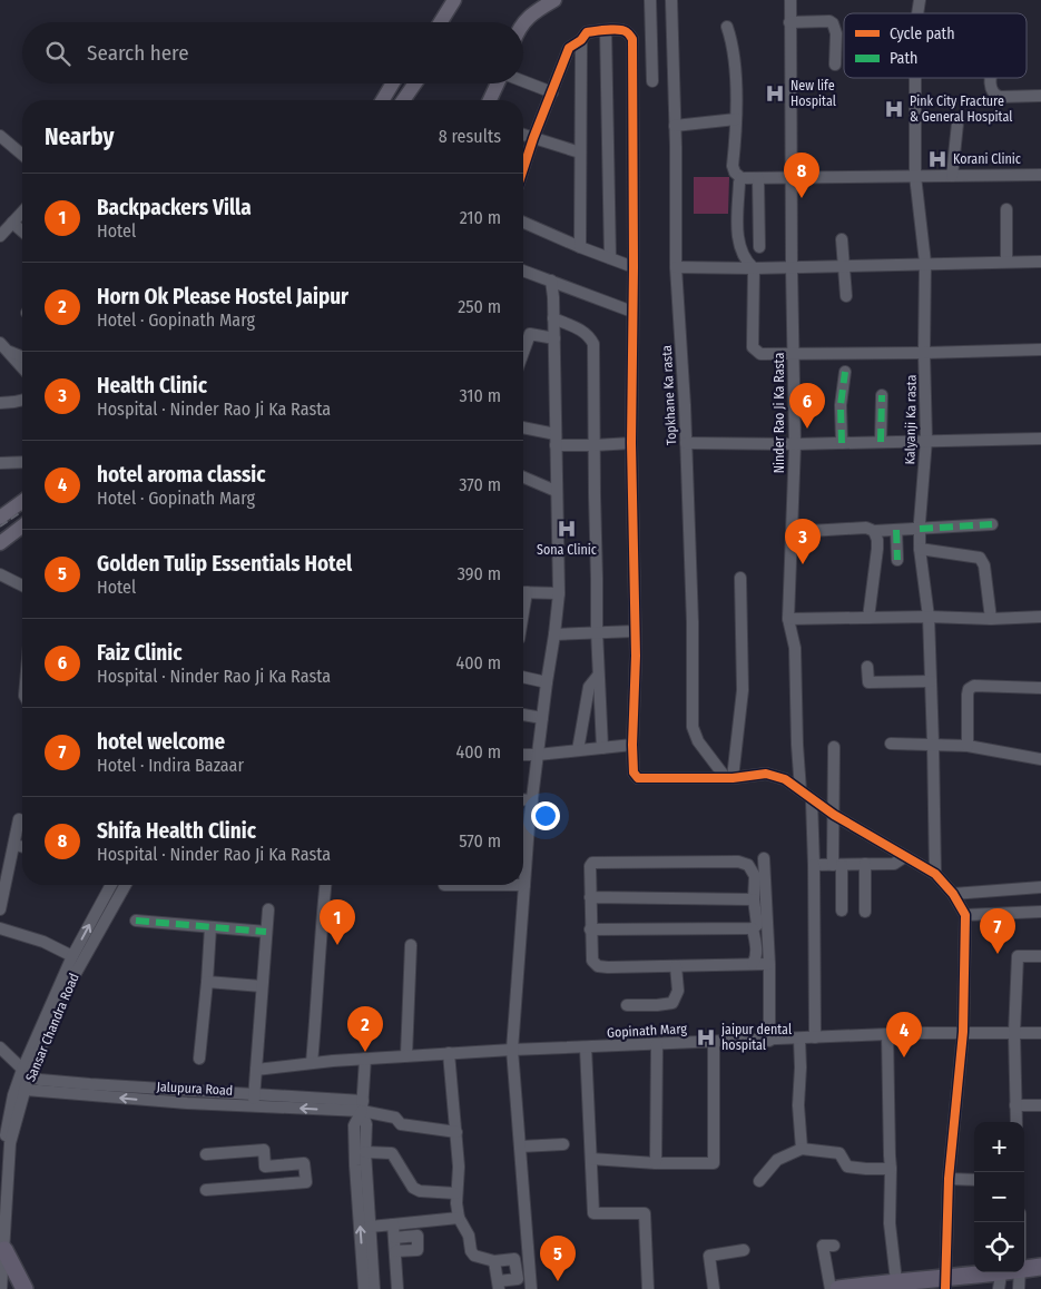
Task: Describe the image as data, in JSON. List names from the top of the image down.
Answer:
{
  "streets": {
    "street": [
      "Topkhane Ka rasta",
      "Ninder Rao Ji Ka Rasta",
      "Kalyanji Ka rasta",
      "Sansar Chandra Road",
      "Gopinath Marg",
      "Jalupura Road"
    ]
  },
  "crossings": [
    ["Sansar Chandra Road", "Jalupura Road"]
  ],
  "places": {
    "hospital": [
      "New life Hospital",
      "Pink City Fracture & General Hospital",
      "Korani Clinic",
      "Sona Clinic",
      "jaipur dental hospital"
    ]
  },
  "legend": ["Cycle path", "Path"],
  "page": {
    "search": "Search here",
    "heading": ["Nearby", "8 results"],
    "pins": [
      "8",
      "6",
      "3",
      "1",
      "7",
      "2",
      "4",
      "5"
    ],
    "list": [
      {
        "mark": "1",
        "name": "Backpackers Villa",
        "note": "Hotel",
        "value": "210 m"
      },
      {
        "mark": "2",
        "name": "Horn Ok Please Hostel Jaipur",
        "note": "Hotel · Gopinath Marg",
        "value": "250 m"
      },
      {
        "mark": "3",
        "name": "Health Clinic",
        "note": "Hospital · Ninder Rao Ji Ka Rasta",
        "value": "310 m"
      },
      {
        "mark": "4",
        "name": "hotel aroma classic",
        "note": "Hotel · Gopinath Marg",
        "value": "370 m"
      },
      {
        "mark": "5",
        "name": "Golden Tulip Essentials Hotel",
        "note": "Hotel",
        "value": "390 m"
      },
      {
        "mark": "6",
        "name": "Faiz Clinic",
        "note": "Hospital · Ninder Rao Ji Ka Rasta",
        "value": "400 m"
      },
      {
        "mark": "7",
        "name": "hotel welcome",
        "note": "Hotel · Indira Bazaar",
        "value": "400 m"
      },
      {
        "mark": "8",
        "name": "Shifa Health Clinic",
        "note": "Hospital · Ninder Rao Ji Ka Rasta",
        "value": "570 m"
      }
    ],
    "map_buttons": ["+", "−"]
  }
}
